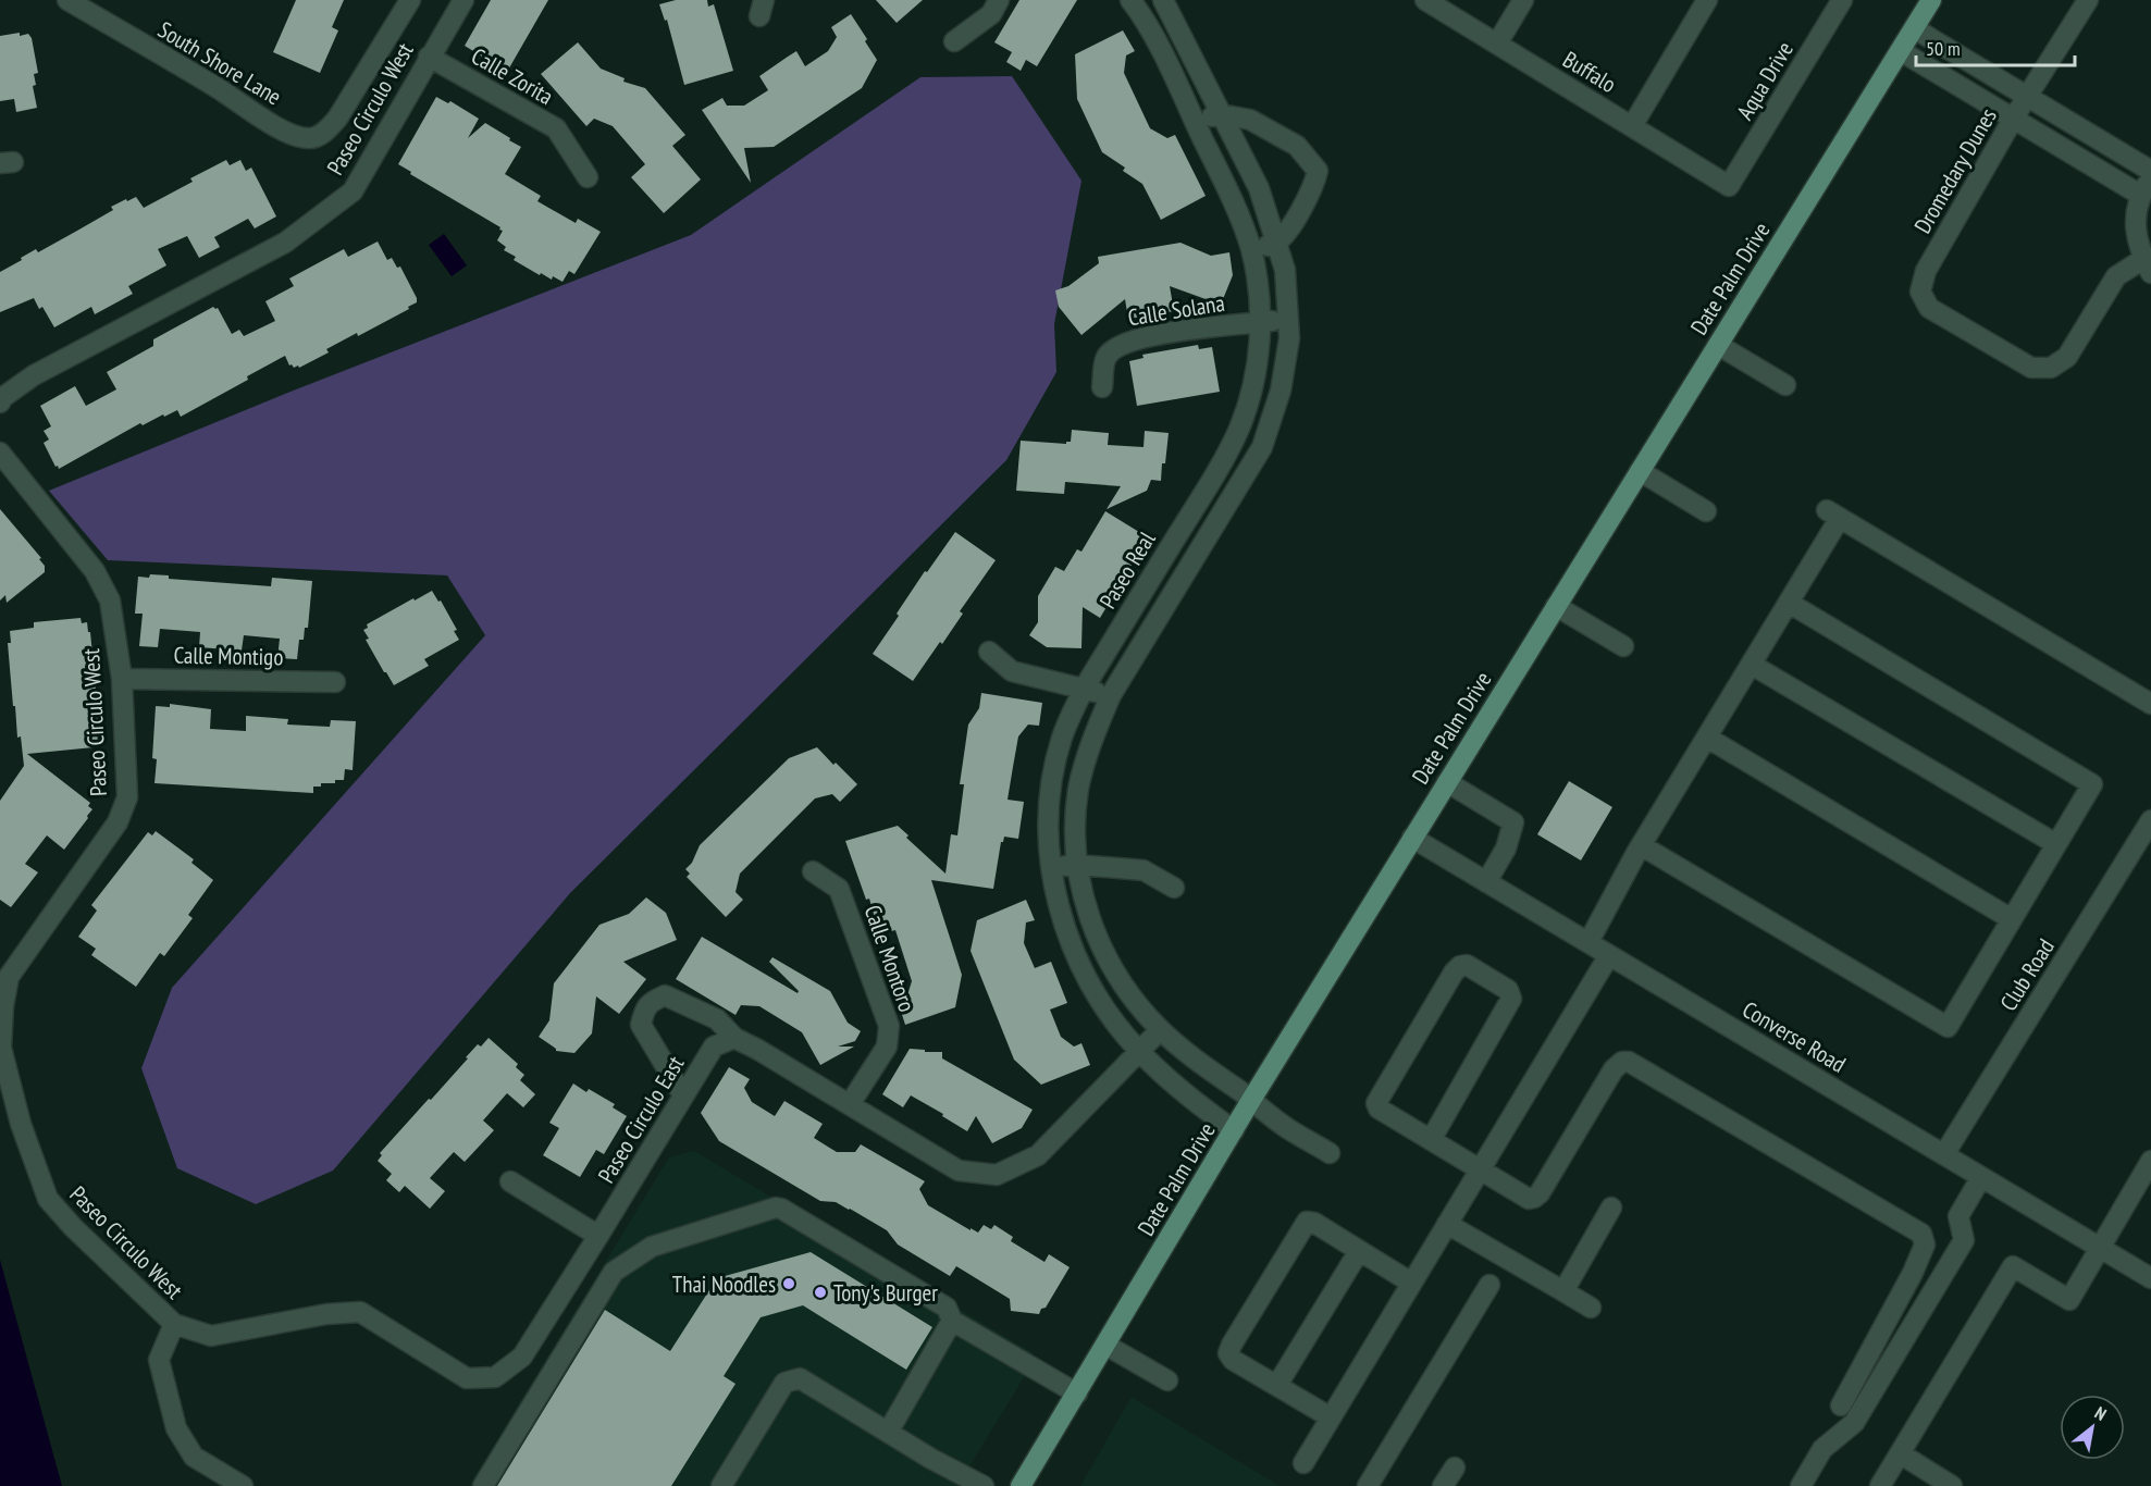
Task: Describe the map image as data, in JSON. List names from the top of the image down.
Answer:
{
  "streets": {
    "main road": ["Date Palm Drive"],
    "street": [
      "South Shore Lane",
      "Buffalo",
      "Calle Zorita",
      "Aqua Drive",
      "Paseo Circulo West",
      "Dromedary Dunes",
      "Calle Solana",
      "Paseo Real",
      "Calle Montigo",
      "Calle Montoro",
      "Club Road",
      "Converse Road",
      "Paseo Circulo East"
    ]
  },
  "crossings": [
    ["Buffalo", "Aqua Drive"],
    ["Calle Zorita", "Paseo Circulo West"],
    ["Paseo Circulo West", "Calle Montigo"],
    ["Paseo Circulo West", "Paseo Circulo East"],
    ["Date Palm Drive", "Paseo Real"],
    ["Date Palm Drive", "Converse Road"],
    ["Calle Solana", "Paseo Real"],
    ["Club Road", "Converse Road"]
  ],
  "places": ["Thai Noodles", "Tony's Burger"],
  "scale_bar": "50 m",
  "north": "top right"
}
